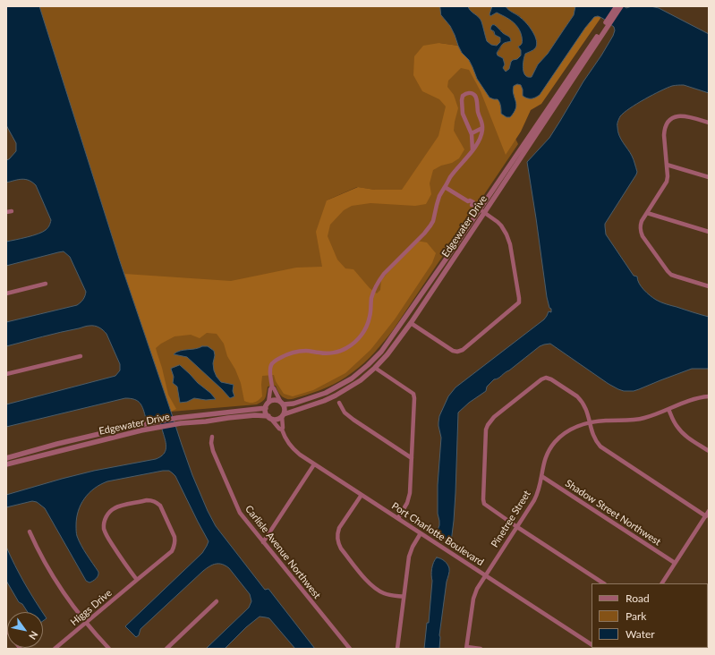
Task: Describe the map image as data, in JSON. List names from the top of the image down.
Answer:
{
  "streets": {
    "street": [
      "Edgewater Drive",
      "Shadow Street Northwest",
      "Pinetree Street",
      "Port Charlotte Boulevard",
      "Carlisle Avenue Northwest",
      "Higgs Drive"
    ]
  },
  "crossings": [
    ["Edgewater Drive", "Port Charlotte Boulevard"],
    ["Shadow Street Northwest", "Pinetree Street"],
    ["Pinetree Street", "Port Charlotte Boulevard"]
  ],
  "legend": ["Road", "Park", "Water"],
  "north": "bottom right"
}
